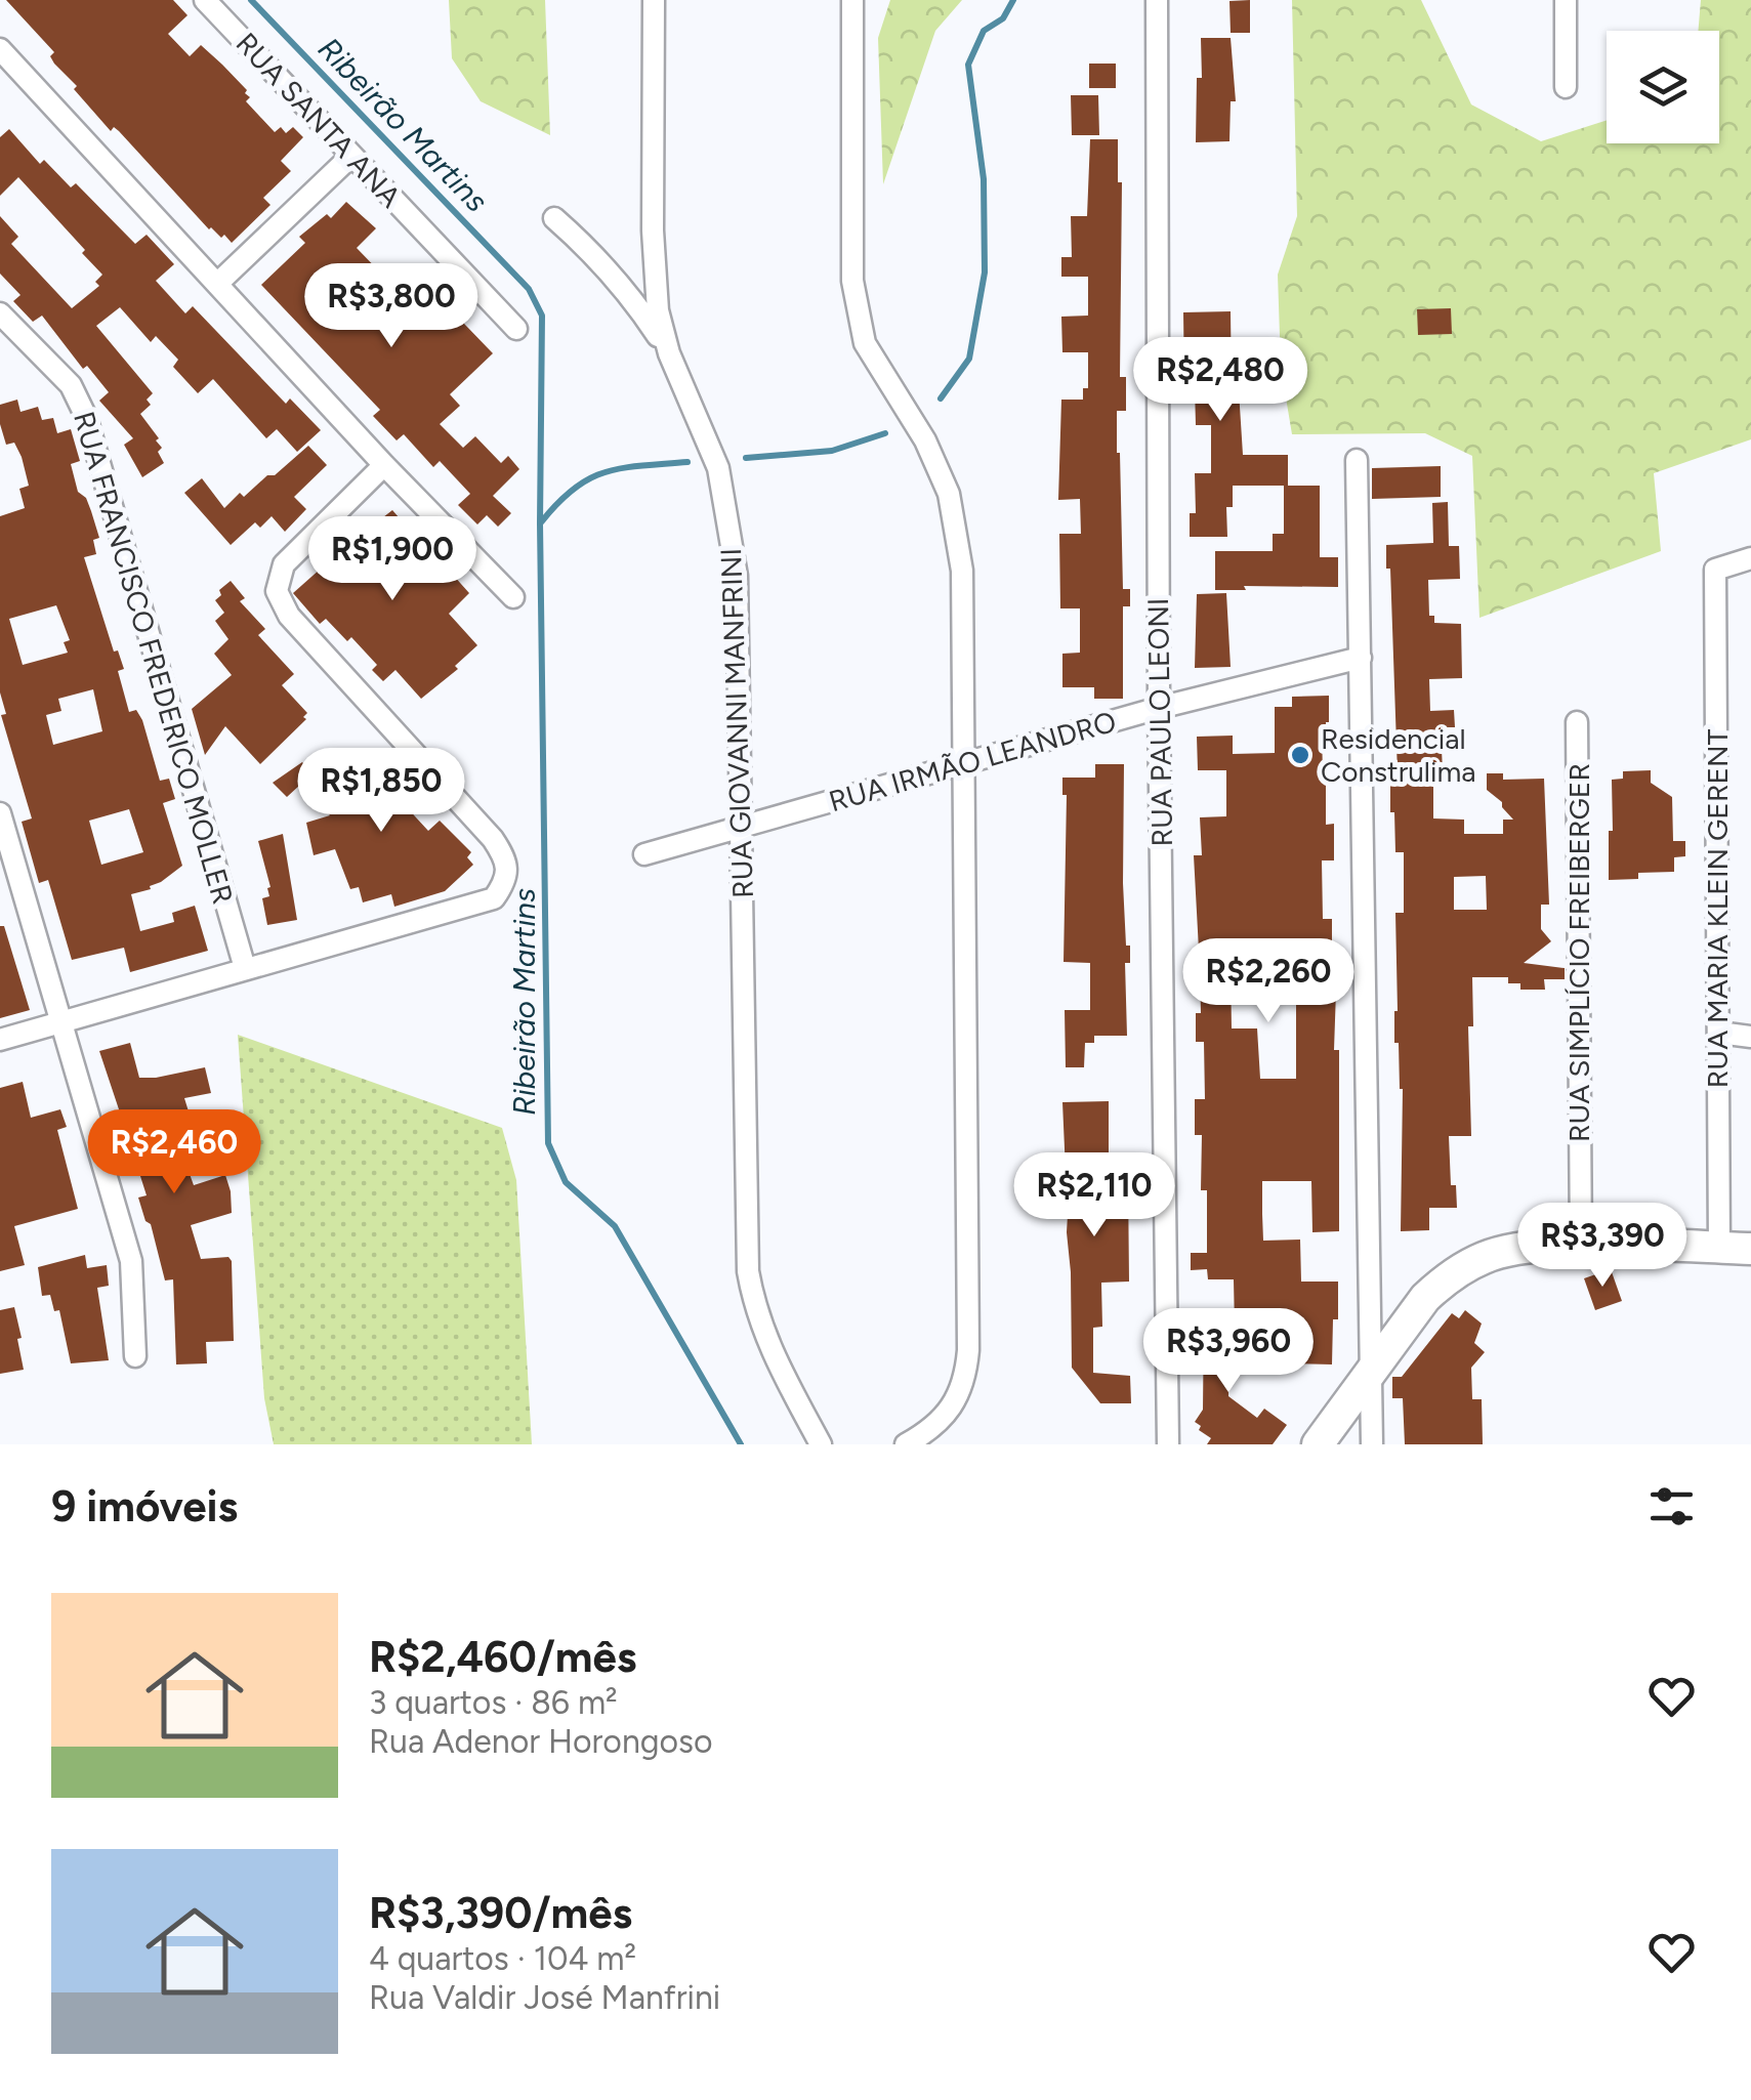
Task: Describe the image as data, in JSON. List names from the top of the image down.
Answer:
{
  "streets": {
    "street": [
      "RUA SANTA ANA",
      "RUA FRANCISCO FREDERICO MOLLER",
      "RUA PAULO LEONI",
      "RUA GIOVANNI MANFRINI",
      "RUA IRMÃO LEANDRO",
      "RUA MARIA KLEIN GERENT",
      "RUA SIMPLÍCIO FREIBERGER"
    ]
  },
  "crossings": [
    ["RUA PAULO LEONI", "RUA IRMÃO LEANDRO"],
    ["RUA GIOVANNI MANFRINI", "RUA IRMÃO LEANDRO"]
  ],
  "water": ["Ribeirão Martins"],
  "places": ["Residencial Construlima"],
  "page": {
    "price": [
      "R$3,800",
      "R$2,480",
      "R$1,900",
      "R$1,850",
      "R$2,260",
      "R$2,460",
      "R$2,110",
      "R$3,390",
      "R$3,960"
    ],
    "heading": "9 imóveis",
    "list": [
      {
        "name": "R$2,460/mês",
        "note": "3 quartos · 86 m² · Rua Adenor Horongoso"
      },
      {
        "name": "R$3,390/mês",
        "note": "4 quartos · 104 m² · Rua Valdir José Manfrini"
      }
    ]
  }
}
